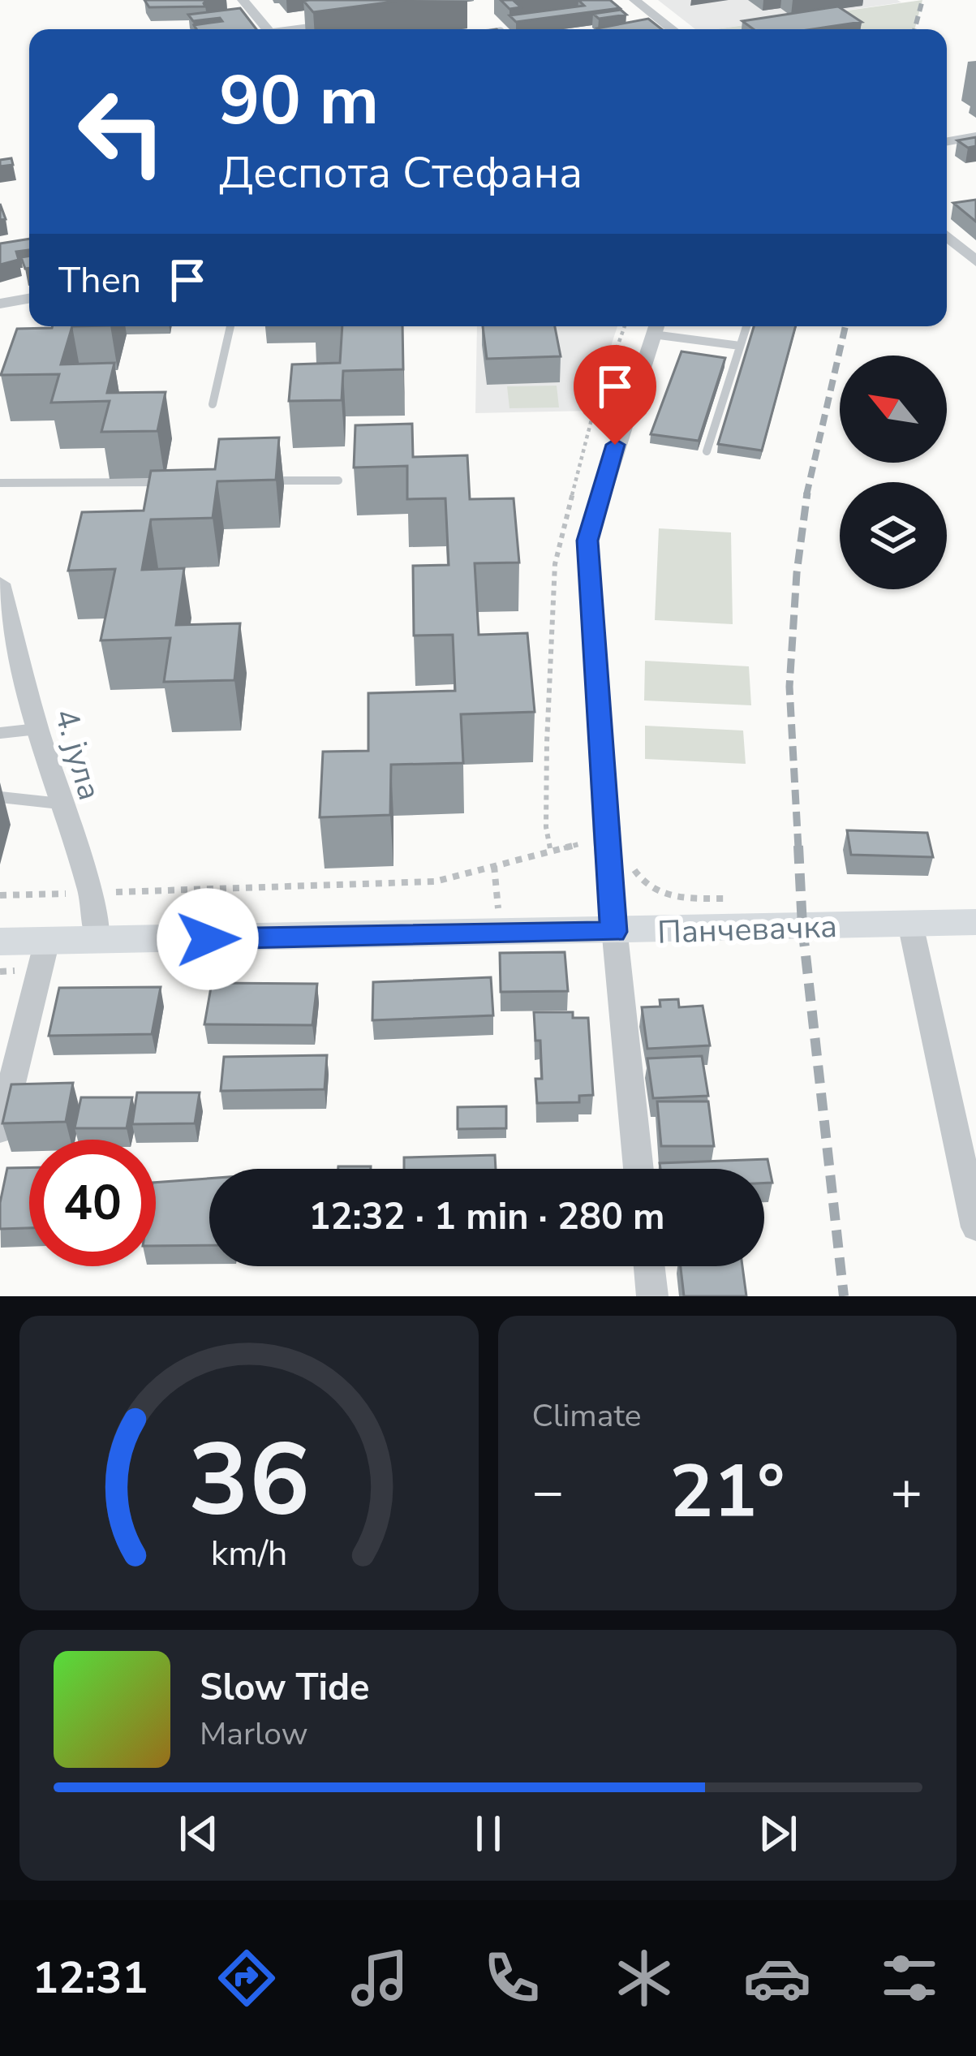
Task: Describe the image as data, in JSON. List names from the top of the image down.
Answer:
{
  "streets": {
    "street": ["4. јула", "Панчевачка"]
  },
  "crossings": [
    ["4. јула", "Панчевачка"]
  ],
  "north": "top left",
  "page": {
    "turn": ["90 m", "Деспота Стефана"],
    "then": "Then",
    "limit": "40",
    "trip": "12:32 · 1 min · 280 m",
    "tile": "Climate",
    "heat": ["−", "21°", "+"],
    "song": ["Slow Tide", "Marlow"],
    "tabs": "12:31",
    "gauge": ["36", "km/h"]
  }
}
